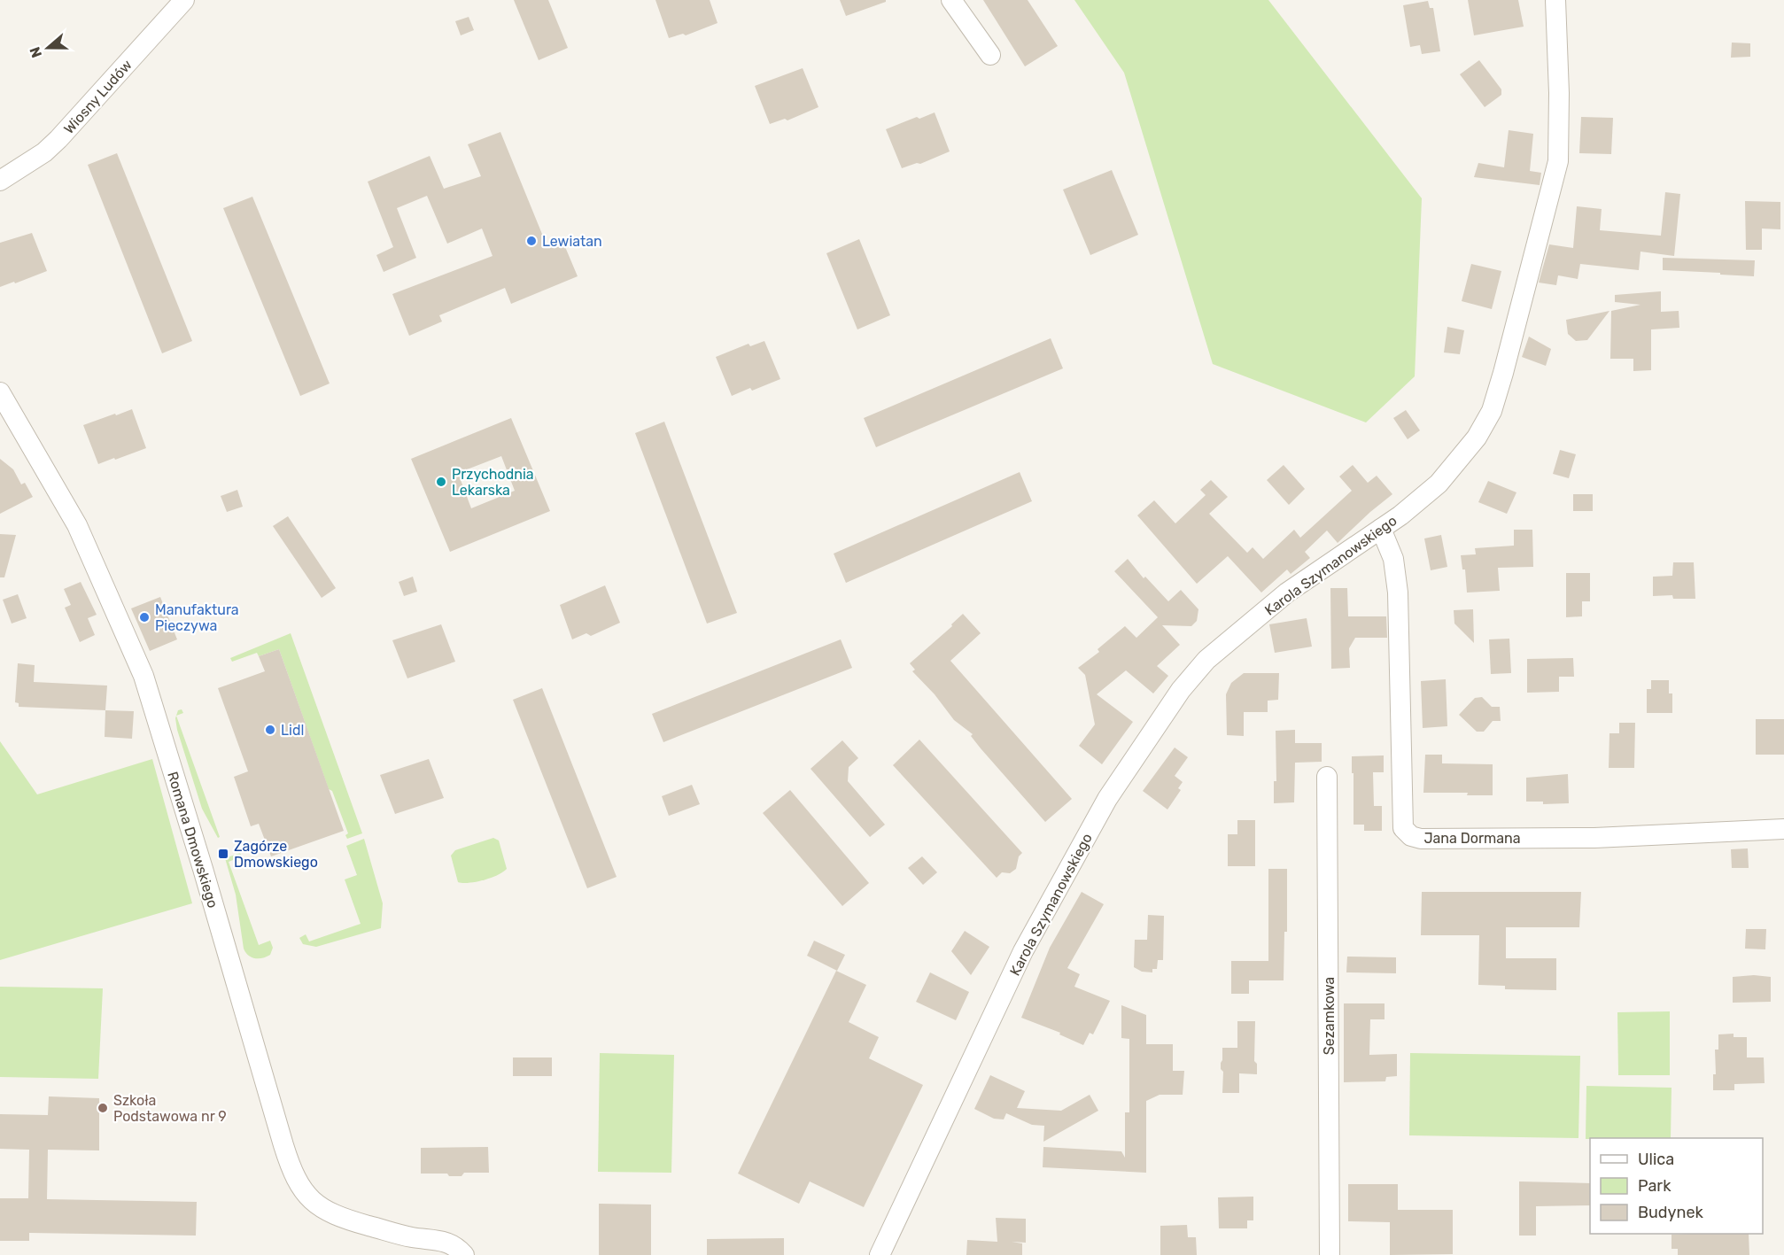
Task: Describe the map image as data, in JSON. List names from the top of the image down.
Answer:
{
  "streets": {
    "street": [
      "Wiosny Ludów",
      "Karola Szymanowskiego",
      "Jana Dormana",
      "Romana Dmowskiego",
      "Sezamkowa"
    ]
  },
  "crossings": [
    ["Karola Szymanowskiego", "Jana Dormana"]
  ],
  "places": {
    "other": [
      "Lewiatan",
      "Przychodnia Lekarska",
      "Manufaktura Pieczywa",
      "Lidl",
      "Szkoła Podstawowa nr 9"
    ],
    "transit": ["Zagórze Dmowskiego"]
  },
  "legend": ["Ulica", "Park", "Budynek"],
  "north": "left"
}
